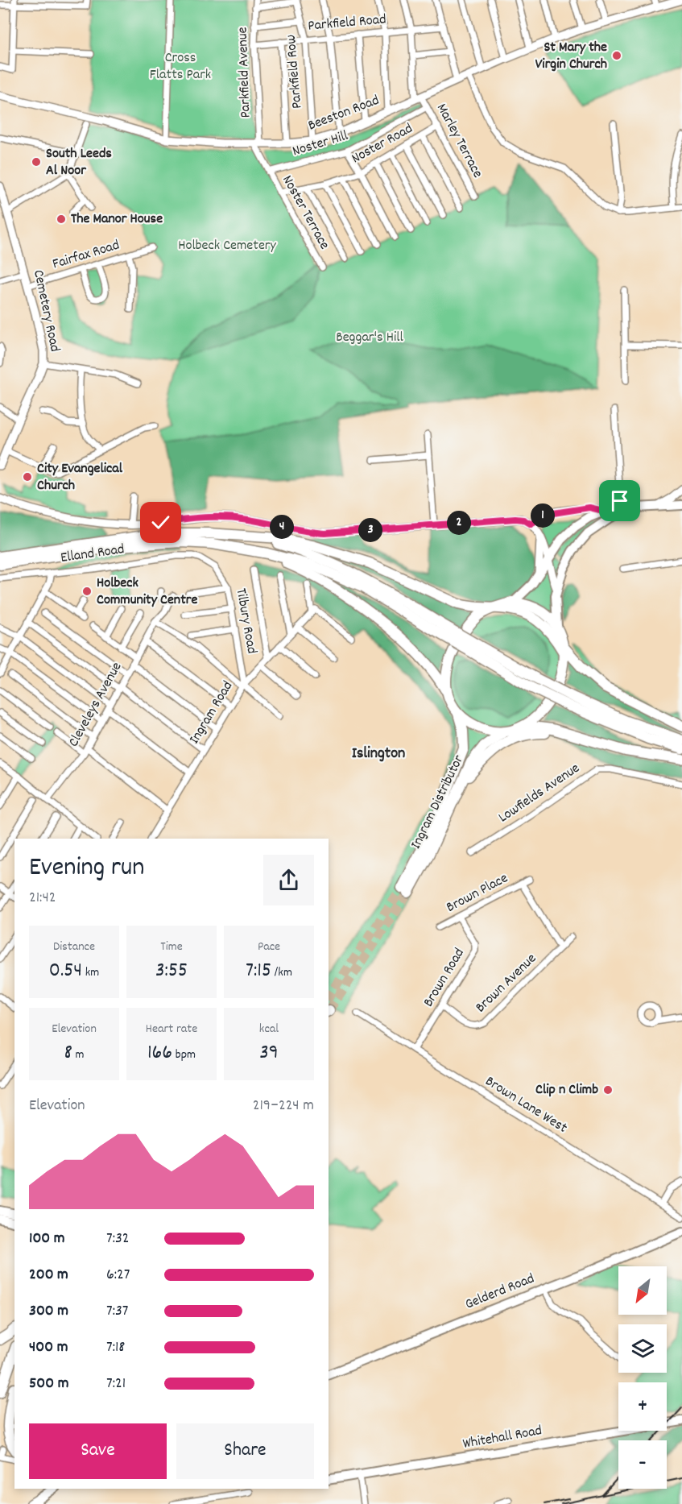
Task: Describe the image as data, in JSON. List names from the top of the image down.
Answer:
{
  "streets": {
    "highway": ["Ingram Distributor"],
    "main road": ["Gelderd Road", "Whitehall Road"],
    "street": [
      "Parkfield Road",
      "Parkfield Row",
      "Parkfield Avenue",
      "Beeston Road",
      "Marley Terrace",
      "Noster Hill",
      "Noster Road",
      "Noster Terrace",
      "Fairfax Road",
      "Cemetery Road",
      "Elland Road",
      "Tilbury Road",
      "Cleveleys Avenue",
      "Ingram Road",
      "Lowfields Avenue",
      "Brown Place",
      "Brown Road",
      "Brown Avenue",
      "Brown Lane West"
    ]
  },
  "crossings": [
    ["Parkfield Road", "Parkfield Row"],
    ["Parkfield Road", "Parkfield Avenue"],
    ["Parkfield Row", "Beeston Road"],
    ["Parkfield Avenue", "Beeston Road"],
    ["Parkfield Avenue", "Noster Terrace"],
    ["Beeston Road", "Marley Terrace"],
    ["Beeston Road", "Noster Terrace"],
    ["Marley Terrace", "Noster Hill"],
    ["Marley Terrace", "Noster Road"],
    ["Noster Hill", "Noster Terrace"],
    ["Noster Road", "Noster Terrace"],
    ["Fairfax Road", "Cemetery Road"],
    ["Elland Road", "Tilbury Road"],
    ["Tilbury Road", "Ingram Road"],
    ["Brown Place", "Brown Road"],
    ["Brown Road", "Brown Avenue"],
    ["Brown Road", "Brown Lane West"]
  ],
  "districts": ["Islington"],
  "parks": ["Cross Flatts Park", "Holbeck Cemetery", "Beggar's Hill"],
  "places": [
    "St Mary the Virgin Church",
    "South Leeds Al Noor",
    "The Manor House",
    "City Evangelical Church",
    "Holbeck Community Centre",
    "Clip n Climb"
  ],
  "north": "bottom left",
  "page": {
    "pins": [
      "1",
      "2",
      "4",
      "3"
    ],
    "heading": ["Evening run", "21:42"],
    "stats": [
      ["Distance", "0.54 km"],
      ["Time", "3:55"],
      ["Pace", "7:15 /km"],
      ["Elevation", "8 m"],
      ["Heart rate", "166 bpm"],
      ["kcal", "39"]
    ],
    "chart": ["Elevation", "219–224 m"],
    "list": [
      {
        "name": "100 m",
        "note": "7:32"
      },
      {
        "name": "200 m",
        "note": "6:27"
      },
      {
        "name": "300 m",
        "note": "7:37"
      },
      {
        "name": "400 m",
        "note": "7:18"
      },
      {
        "name": "500 m",
        "note": "7:21"
      }
    ],
    "map_buttons": ["+", "−"],
    "buttons": ["Save", "Share"]
  }
}
